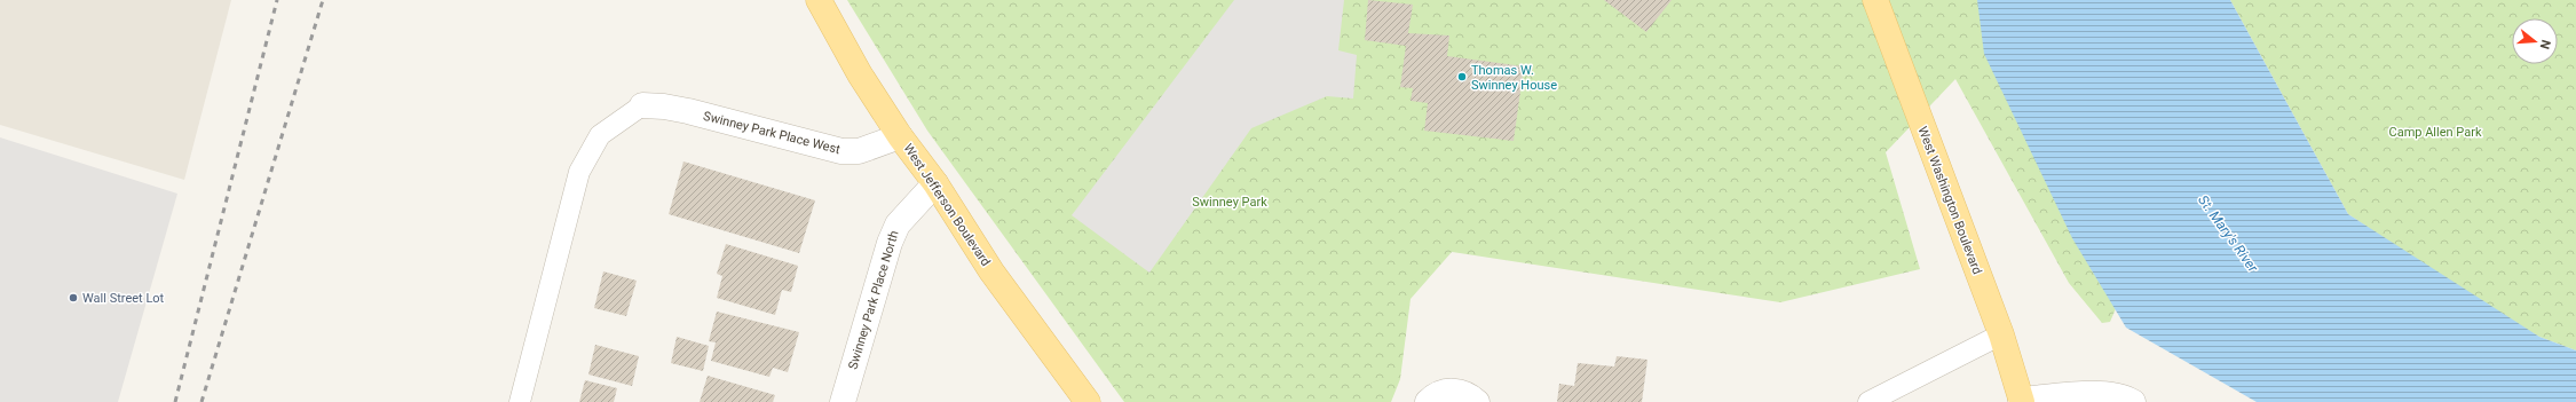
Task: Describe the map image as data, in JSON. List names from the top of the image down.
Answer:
{
  "streets": {
    "main road": ["West Washington Boulevard", "West Jefferson Boulevard"],
    "street": ["Swinney Park Place West", "Swinney Park Place North"]
  },
  "crossings": [
    ["Swinney Park Place West", "West Jefferson Boulevard"],
    ["West Jefferson Boulevard", "Swinney Park Place North"]
  ],
  "water": ["St. Mary's River"],
  "parks": ["Camp Allen Park", "Swinney Park"],
  "places": ["Thomas W. Swinney House", "Wall Street Lot"],
  "north": "right"
}
